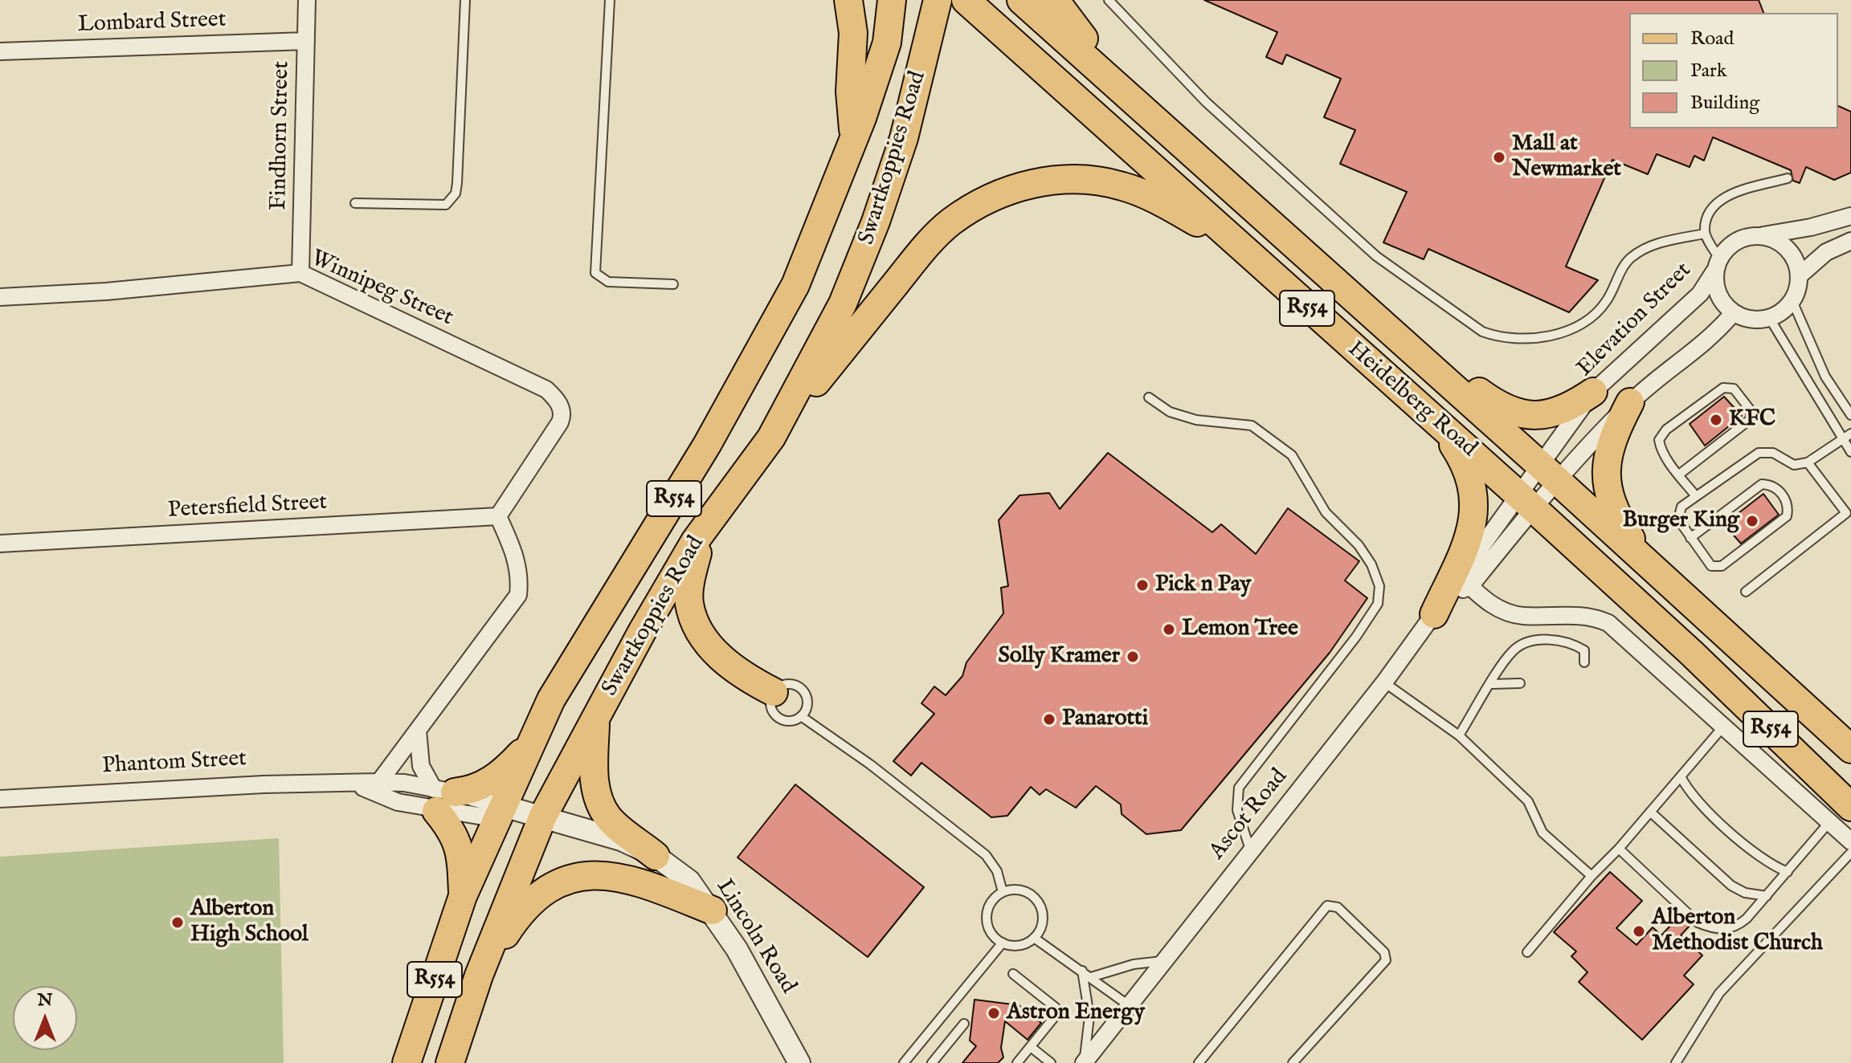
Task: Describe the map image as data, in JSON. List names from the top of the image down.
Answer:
{
  "streets": {
    "main road": ["Swartkoppies Road", "R554", "Heidelberg Road"],
    "street": [
      "Lombard Street",
      "Findhorn Street",
      "Winnipeg Street",
      "Elevation Street",
      "Petersfield Street",
      "Phantom Street",
      "Ascot Road",
      "Lincoln Road"
    ]
  },
  "crossings": [
    ["Lombard Street", "Findhorn Street"],
    ["Findhorn Street", "Winnipeg Street"],
    ["Swartkoppies Road", "Phantom Street"],
    ["Winnipeg Street", "Petersfield Street"],
    ["Elevation Street", "Heidelberg Road"],
    ["Phantom Street", "Lincoln Road"]
  ],
  "places": [
    "Mall at Newmarket",
    "KFC",
    "Burger King",
    "Pick n Pay",
    "Lemon Tree",
    "Solly Kramer",
    "Panarotti",
    "Alberton High School",
    "Alberton Methodist Church",
    "Astron Energy"
  ],
  "legend": ["Road", "Park", "Building"],
  "north": "top"
}
